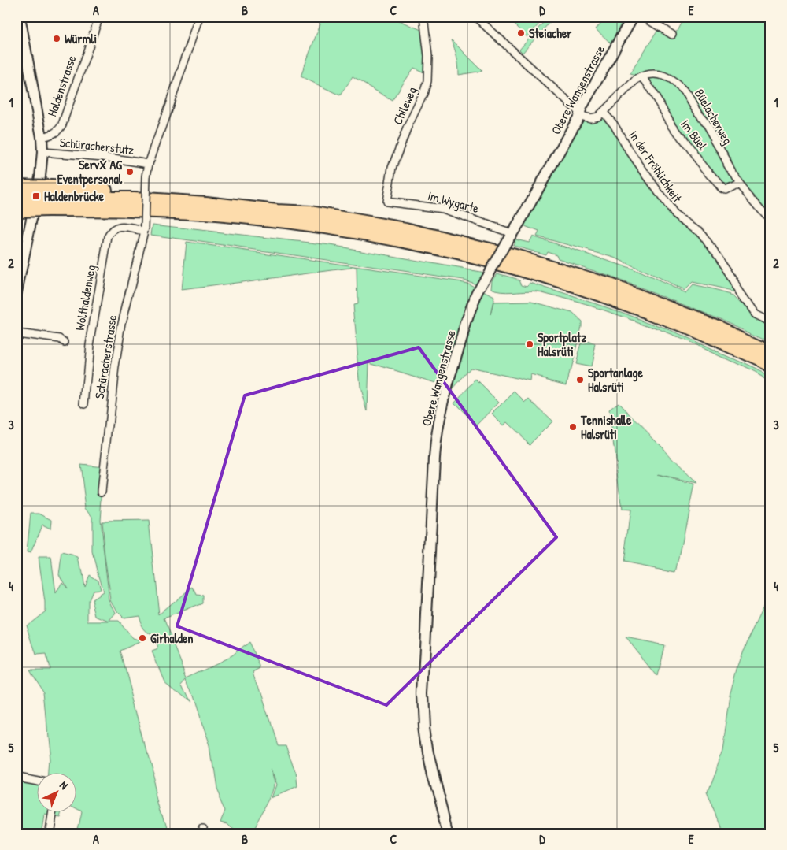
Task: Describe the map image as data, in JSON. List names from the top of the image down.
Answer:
{
  "streets": {
    "street": [
      "Haldenstrasse",
      "Obere Wangenstrasse",
      "Chileweg",
      "Büelacherweg",
      "Im Büel",
      "Schüracherstutz",
      "In der Fröhlichkeit",
      "Im Wygarte",
      "Wolfhaldenweg",
      "Schüracherstrasse"
    ]
  },
  "crossings": [
    ["Obere Wangenstrasse", "Im Wygarte"],
    ["Chileweg", "Im Wygarte"],
    ["Büelacherweg", "Im Büel"],
    ["Wolfhaldenweg", "Schüracherstrasse"]
  ],
  "places": {
    "other": [
      "Steiacher",
      "Würmli",
      "ServX AG Eventpersonal",
      "Sportplatz Halsrüti",
      "Sportanlage Halsrüti",
      "Tennishalle Halsrüti",
      "Girhalden"
    ],
    "transit": ["Haldenbrücke"]
  },
  "north": "top right",
  "grid": {
    "columns": [
      "A",
      "B",
      "C",
      "D",
      "E"
    ],
    "rows": [
      "1",
      "2",
      "3",
      "4",
      "5"
    ]
  }
}
